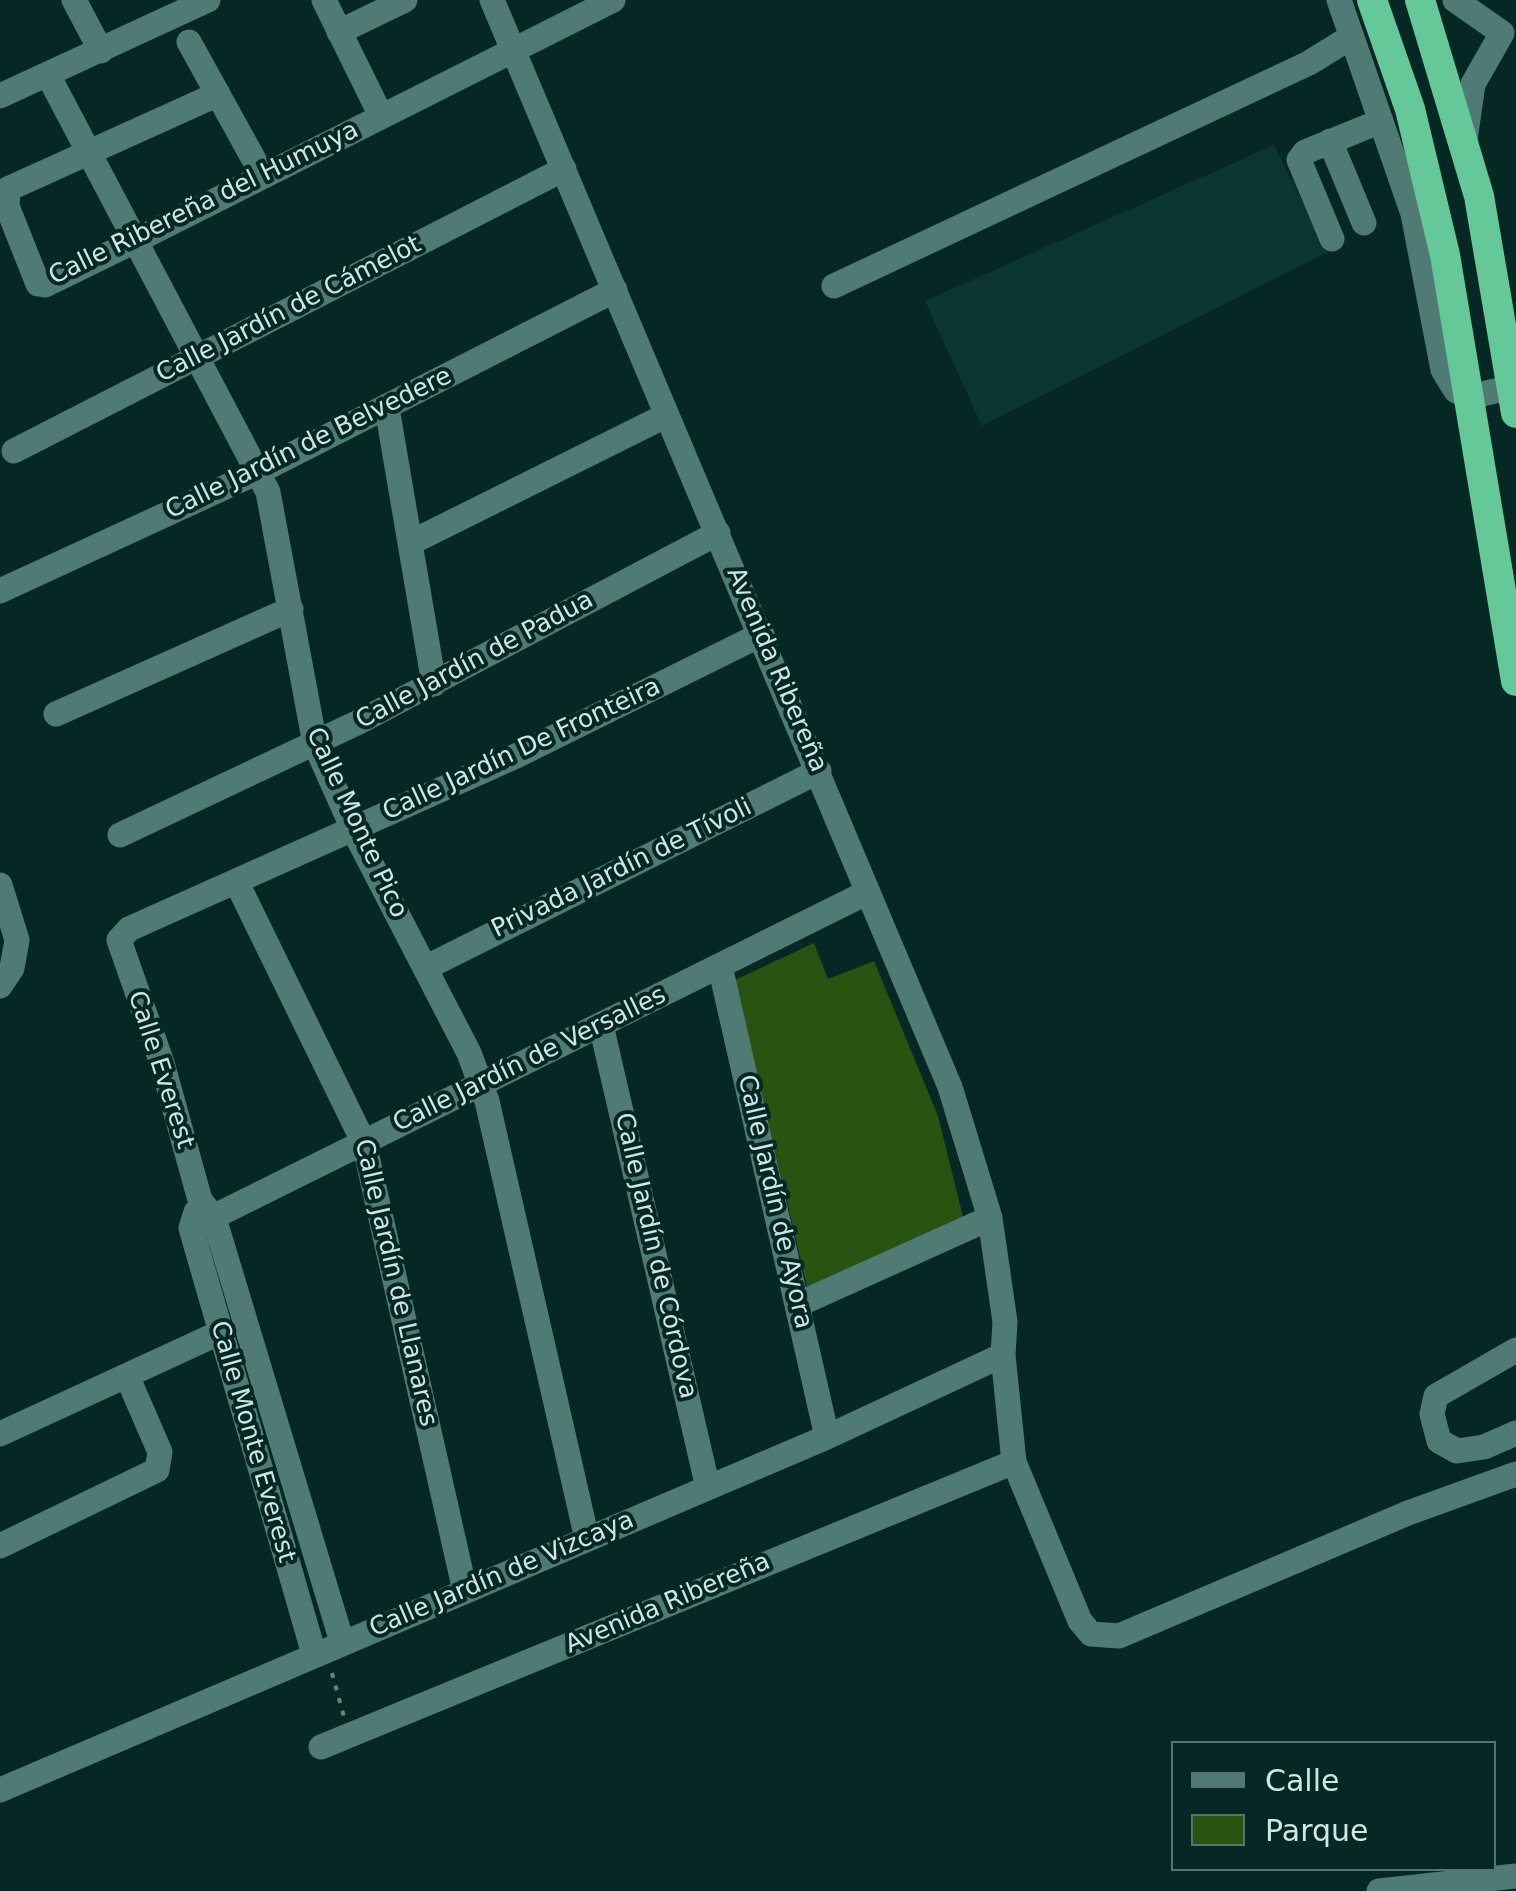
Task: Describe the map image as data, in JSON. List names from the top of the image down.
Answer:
{
  "streets": {
    "street": [
      "Calle Ribereña del Humuya",
      "Calle Jardín de Cámelot",
      "Calle Jardín de Belvedere",
      "Calle Jardín de Padua",
      "Avenida Ribereña",
      "Calle Jardín De Fronteira",
      "Calle Monte Pico",
      "Privada Jardín de Tívoli",
      "Calle Jardín de Versalles",
      "Calle Everest",
      "Calle Jardín de Ayora",
      "Calle Jardín de Córdova",
      "Calle Jardín de Llanares",
      "Calle Monte Everest",
      "Calle Jardín de Vizcaya"
    ]
  },
  "crossings": [
    ["Calle Ribereña del Humuya", "Avenida Ribereña"],
    ["Calle Ribereña del Humuya", "Calle Monte Pico"],
    ["Calle Jardín de Cámelot", "Avenida Ribereña"],
    ["Calle Jardín de Cámelot", "Calle Monte Pico"],
    ["Calle Jardín de Belvedere", "Avenida Ribereña"],
    ["Calle Jardín de Belvedere", "Calle Monte Pico"],
    ["Calle Jardín de Padua", "Avenida Ribereña"],
    ["Calle Jardín de Padua", "Calle Monte Pico"],
    ["Avenida Ribereña", "Calle Jardín De Fronteira"],
    ["Avenida Ribereña", "Privada Jardín de Tívoli"],
    ["Avenida Ribereña", "Calle Jardín de Versalles"],
    ["Avenida Ribereña", "Calle Jardín de Vizcaya"],
    ["Calle Jardín De Fronteira", "Calle Monte Pico"],
    ["Calle Jardín De Fronteira", "Calle Everest"],
    ["Calle Jardín De Fronteira", "Calle Jardín de Llanares"],
    ["Calle Monte Pico", "Privada Jardín de Tívoli"],
    ["Calle Monte Pico", "Calle Jardín de Versalles"],
    ["Calle Monte Pico", "Calle Jardín de Vizcaya"],
    ["Calle Jardín de Versalles", "Calle Everest"],
    ["Calle Jardín de Versalles", "Calle Jardín de Ayora"],
    ["Calle Jardín de Versalles", "Calle Jardín de Córdova"],
    ["Calle Jardín de Versalles", "Calle Jardín de Llanares"],
    ["Calle Jardín de Versalles", "Calle Monte Everest"],
    ["Calle Everest", "Calle Monte Everest"],
    ["Calle Jardín de Ayora", "Calle Jardín de Vizcaya"],
    ["Calle Jardín de Córdova", "Calle Jardín de Vizcaya"],
    ["Calle Jardín de Llanares", "Calle Jardín de Vizcaya"],
    ["Calle Monte Everest", "Calle Jardín de Vizcaya"]
  ],
  "legend": ["Calle", "Parque"]
}
